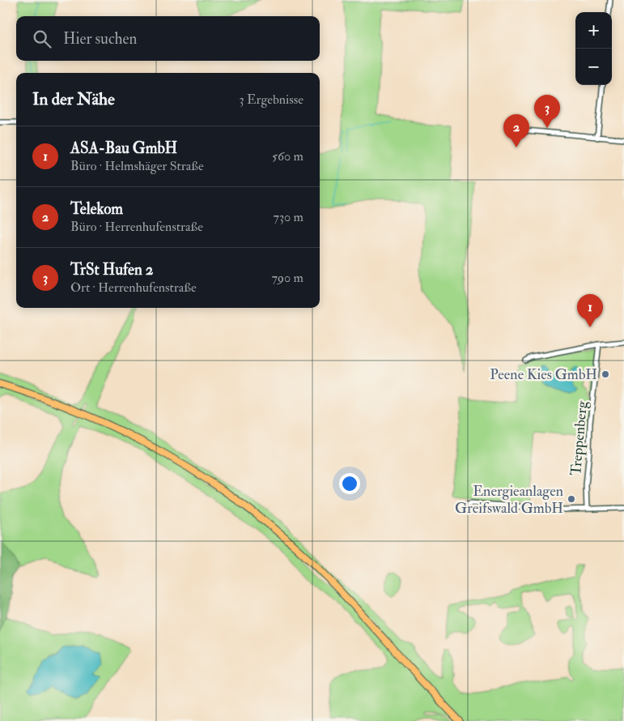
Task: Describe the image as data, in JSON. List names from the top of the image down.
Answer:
{
  "streets": {
    "street": ["Treppenberg"]
  },
  "places": ["Peene Kies GmbH", "Energieanlagen Greifswald GmbH"],
  "page": {
    "map_buttons": ["+", "−"],
    "search": "Hier suchen",
    "heading": ["In der Nähe", "3 Ergebnisse"],
    "pins": ["3", "2", "1"],
    "list": [
      {
        "mark": "1",
        "name": "ASA-Bau GmbH",
        "note": "Büro · Helmshäger Straße",
        "value": "560 m"
      },
      {
        "mark": "2",
        "name": "Telekom",
        "note": "Büro · Herrenhufenstraße",
        "value": "730 m"
      },
      {
        "mark": "3",
        "name": "TrSt Hufen 2",
        "note": "Ort · Herrenhufenstraße",
        "value": "790 m"
      }
    ]
  }
}
